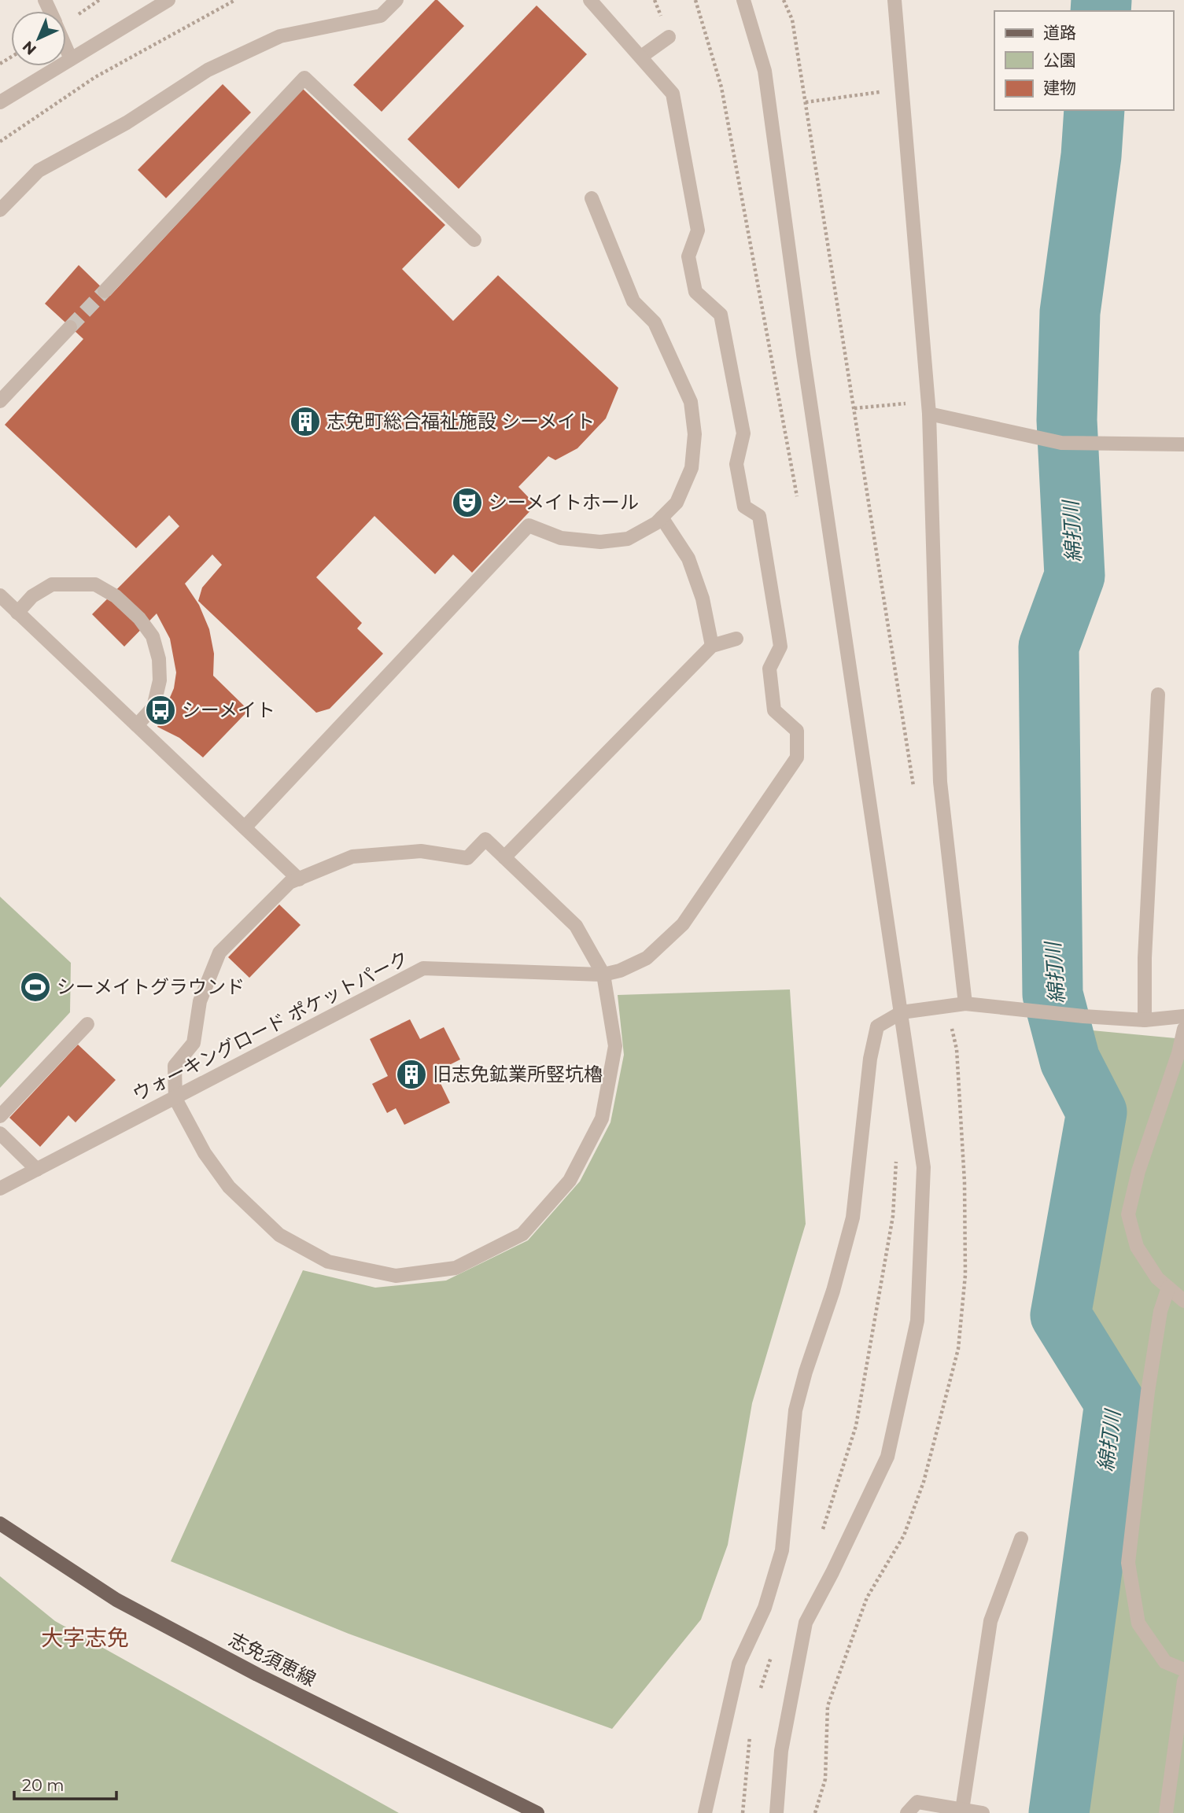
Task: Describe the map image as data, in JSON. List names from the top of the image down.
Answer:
{
  "streets": {
    "main road": ["志免須恵線"],
    "street": ["ウォーキングロード ポケットパーク"]
  },
  "districts": ["大字志免"],
  "water": ["綿打川"],
  "places": {
    "building": ["志免町総合福祉施設 シーメイト", "旧志免鉱業所竪坑櫓"],
    "theatre": ["シーメイトホール"],
    "bus stop": ["シーメイト"],
    "sports": ["シーメイトグラウンド"]
  },
  "legend": ["道路", "公園", "建物"],
  "scale_bar": "20 m",
  "north": "bottom left"
}
